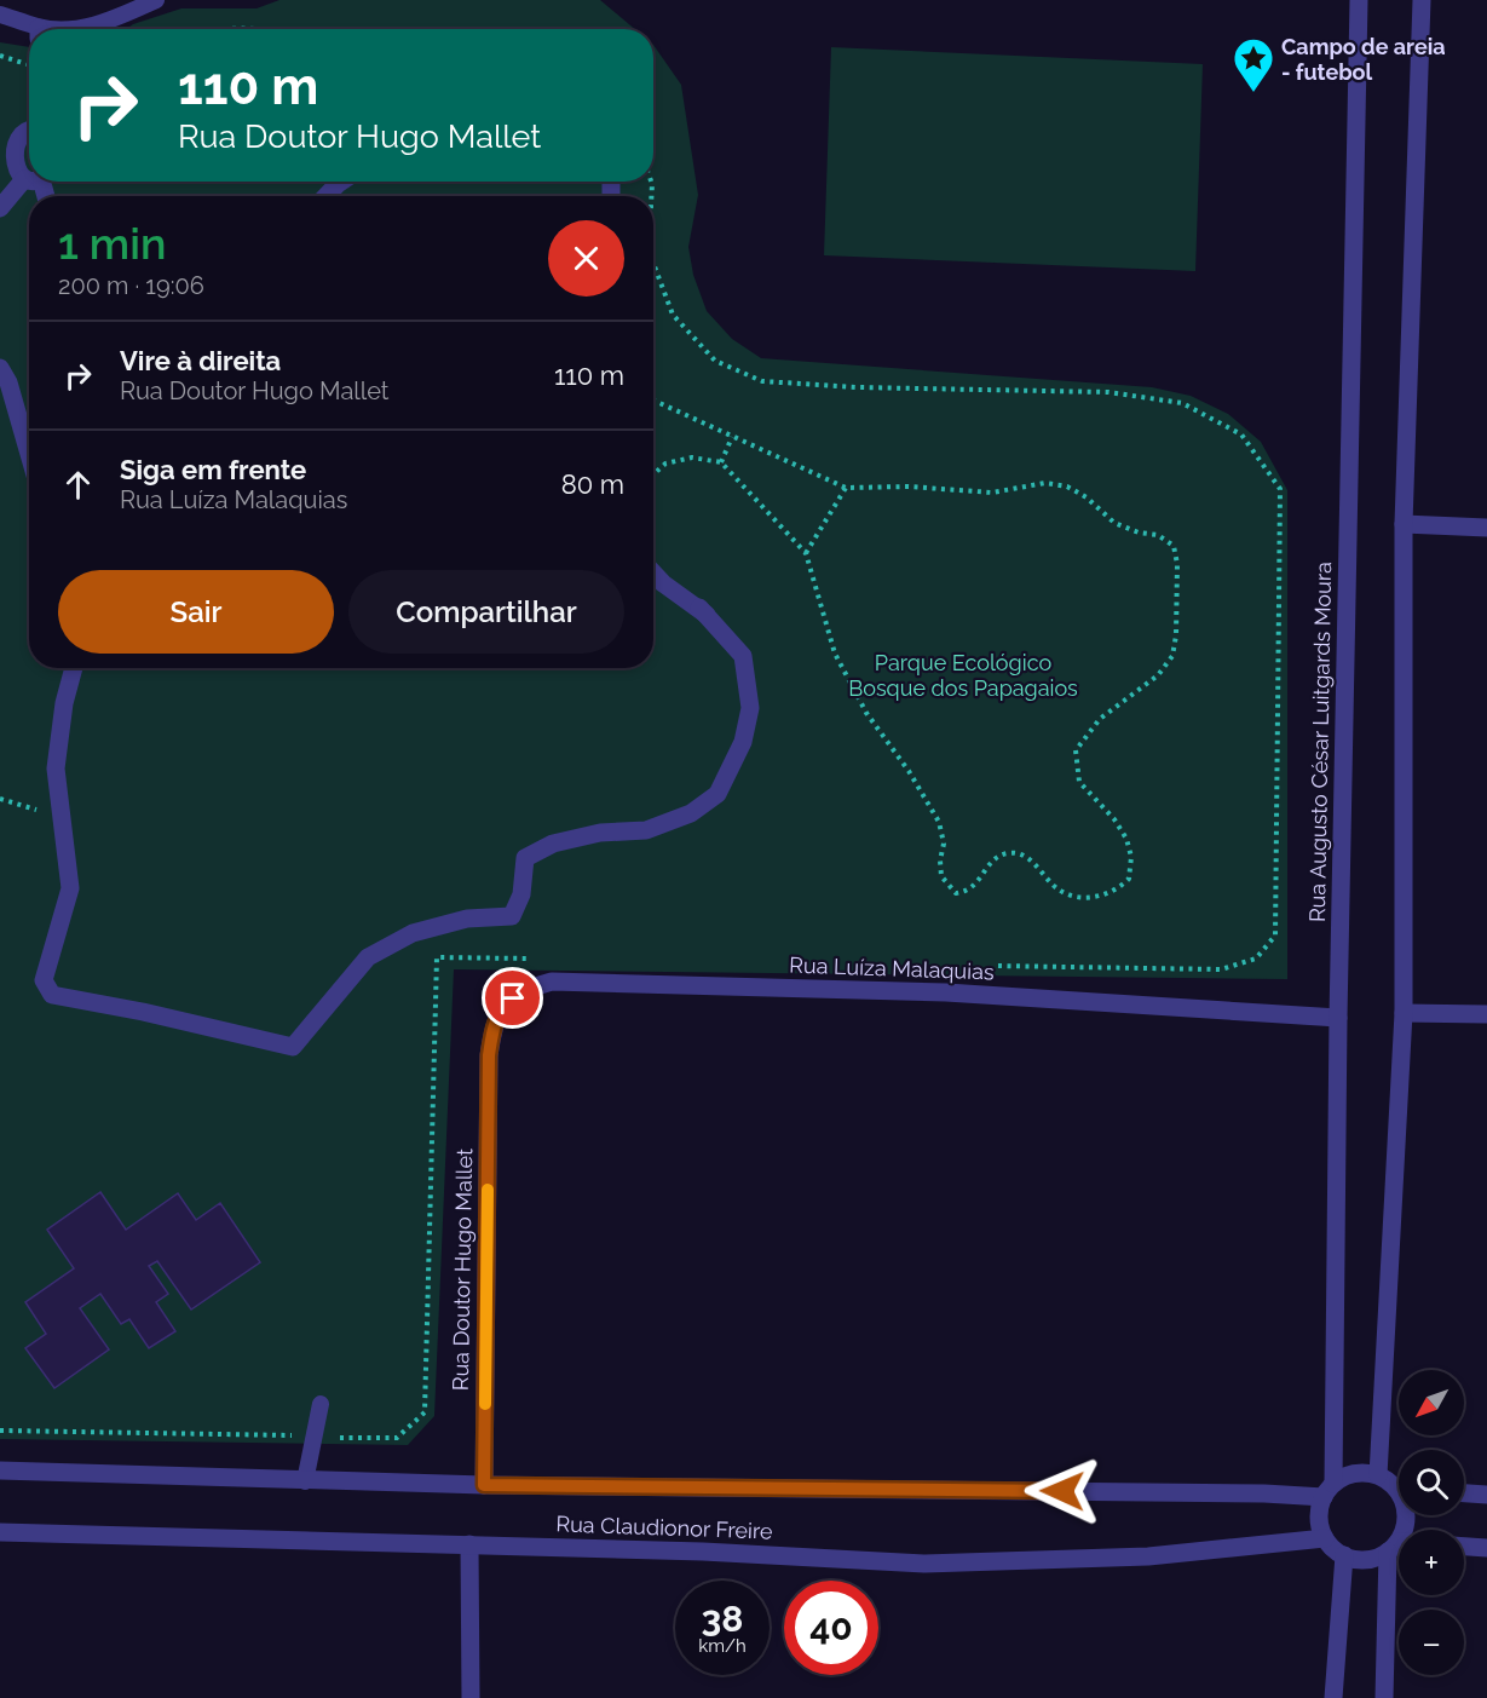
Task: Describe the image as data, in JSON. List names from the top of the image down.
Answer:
{
  "streets": {
    "street": [
      "Rua Augusto César Luitgards Moura",
      "Rua Luíza Malaquias",
      "Rua Doutor Hugo Mallet",
      "Rua Claudionor Freire"
    ]
  },
  "crossings": [
    ["Rua Augusto César Luitgards Moura", "Rua Luíza Malaquias"],
    ["Rua Augusto César Luitgards Moura", "Rua Claudionor Freire"],
    ["Rua Luíza Malaquias", "Rua Doutor Hugo Mallet"],
    ["Rua Doutor Hugo Mallet", "Rua Claudionor Freire"]
  ],
  "parks": ["Parque Ecológico Bosque dos Papagaios"],
  "places": {
    "place": ["Campo de areia - futebol"]
  },
  "north": "bottom left",
  "page": {
    "turn": ["110 m", "Rua Doutor Hugo Mallet"],
    "heading": ["1 min", "200 m · 19:06"],
    "list": [
      {
        "name": "Vire à direita",
        "note": "Rua Doutor Hugo Mallet",
        "value": "110 m"
      },
      {
        "name": "Siga em frente",
        "note": "Rua Luíza Malaquias",
        "value": "80 m"
      }
    ],
    "buttons": ["Sair", "Compartilhar"],
    "map_buttons": ["+", "−"],
    "speed": "38 km/h",
    "limit": "40"
  }
}
